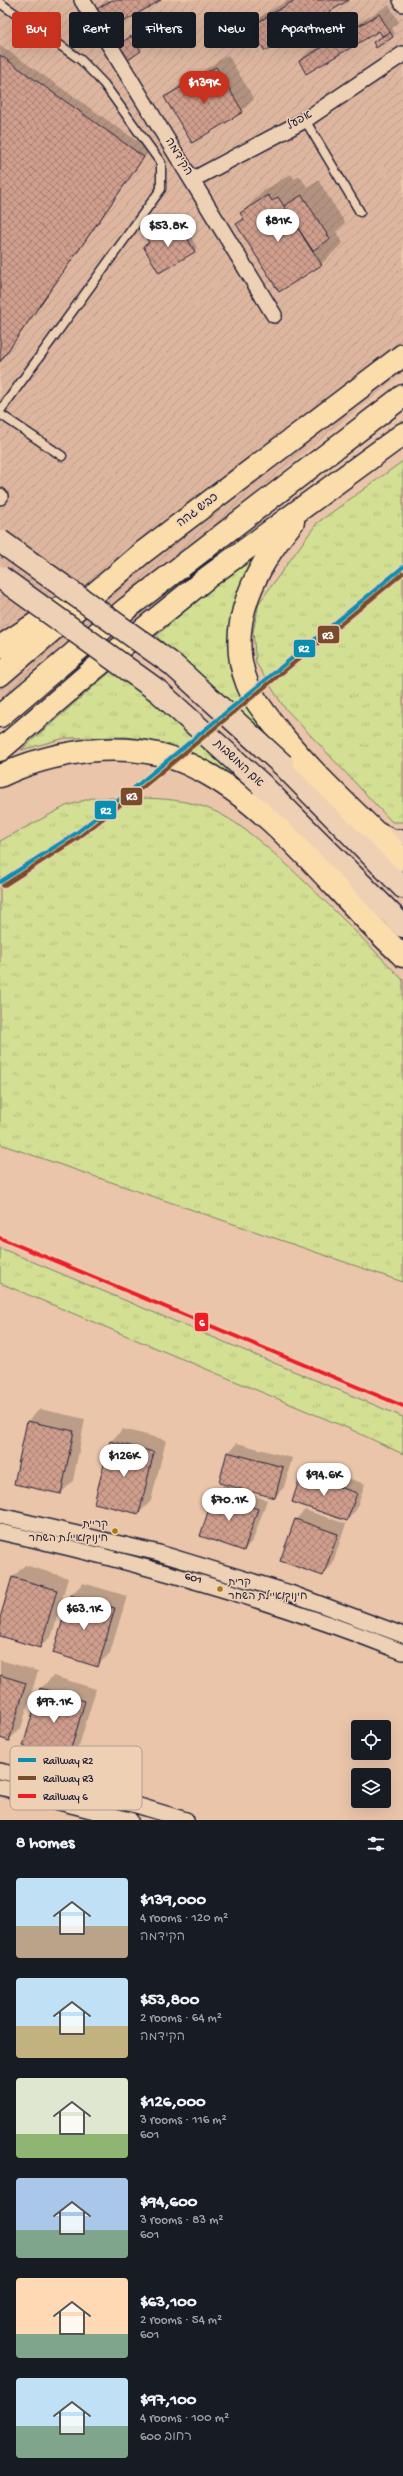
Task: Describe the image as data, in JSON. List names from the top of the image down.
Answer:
{
  "streets": {
    "highway": ["כביש גהה"],
    "main road": ["אם המושבות"],
    "street": ["אפעל", "הקידמה", "601"]
  },
  "crossings": [
    ["אפעל", "הקידמה"]
  ],
  "places": ["קריית חינוך/איילת השחר", "קרית חינוך/איילת השחר"],
  "lines": ["rail line R2", "rail line R3", "rail line 6"],
  "legend": ["Railway R2", "Railway R3", "Railway 6"],
  "page": {
    "chip": [
      "Buy",
      "Rent",
      "Filters",
      "New",
      "Apartment"
    ],
    "price": [
      "$139K",
      "$81K",
      "$53.8K",
      "$126K",
      "$94.6K",
      "$70.1K",
      "$63.1K",
      "$97.1K"
    ],
    "heading": "8 homes",
    "list": [
      {
        "name": "$139,000",
        "note": "4 rooms · 120 m² · הקידמה"
      },
      {
        "name": "$53,800",
        "note": "2 rooms · 64 m² · הקידמה"
      },
      {
        "name": "$126,000",
        "note": "3 rooms · 116 m² · 601"
      },
      {
        "name": "$94,600",
        "note": "3 rooms · 83 m² · 601"
      },
      {
        "name": "$63,100",
        "note": "2 rooms · 54 m² · 601"
      },
      {
        "name": "$97,100",
        "note": "4 rooms · 100 m² · רחוב 600"
      }
    ]
  }
}
